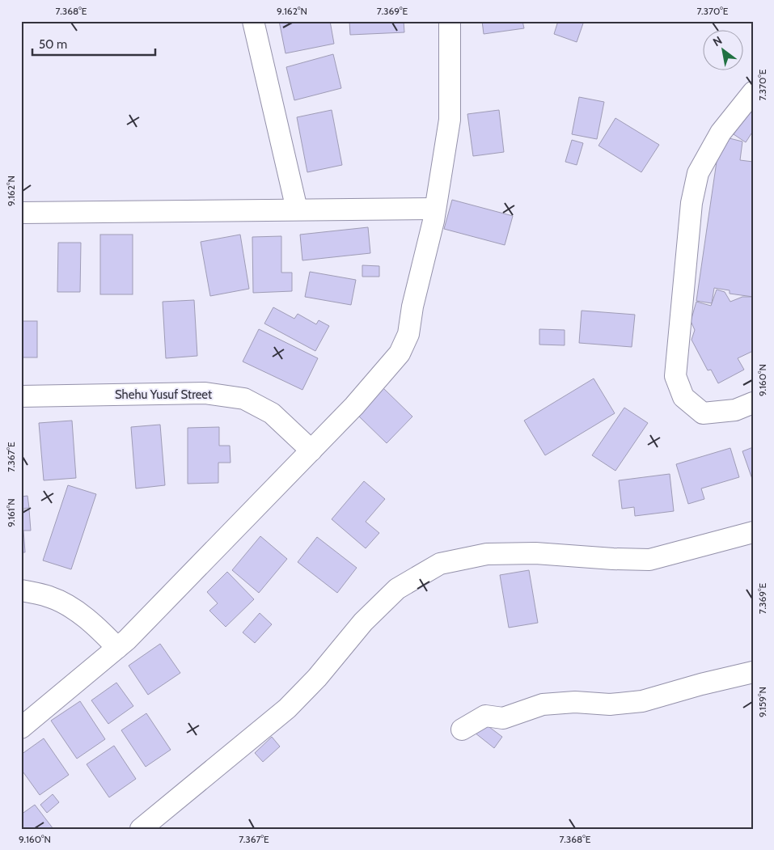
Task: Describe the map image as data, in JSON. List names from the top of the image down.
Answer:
{
  "streets": {
    "street": ["Shehu Yusuf Street"]
  },
  "scale_bar": "50 m",
  "north": "top left",
  "coordinates": [
    "7.368°E",
    "9.162°N",
    "7.369°E",
    "7.370°E",
    "9.160°N",
    "7.367°E",
    "9.161°N",
    "9.159°N"
  ]
}
